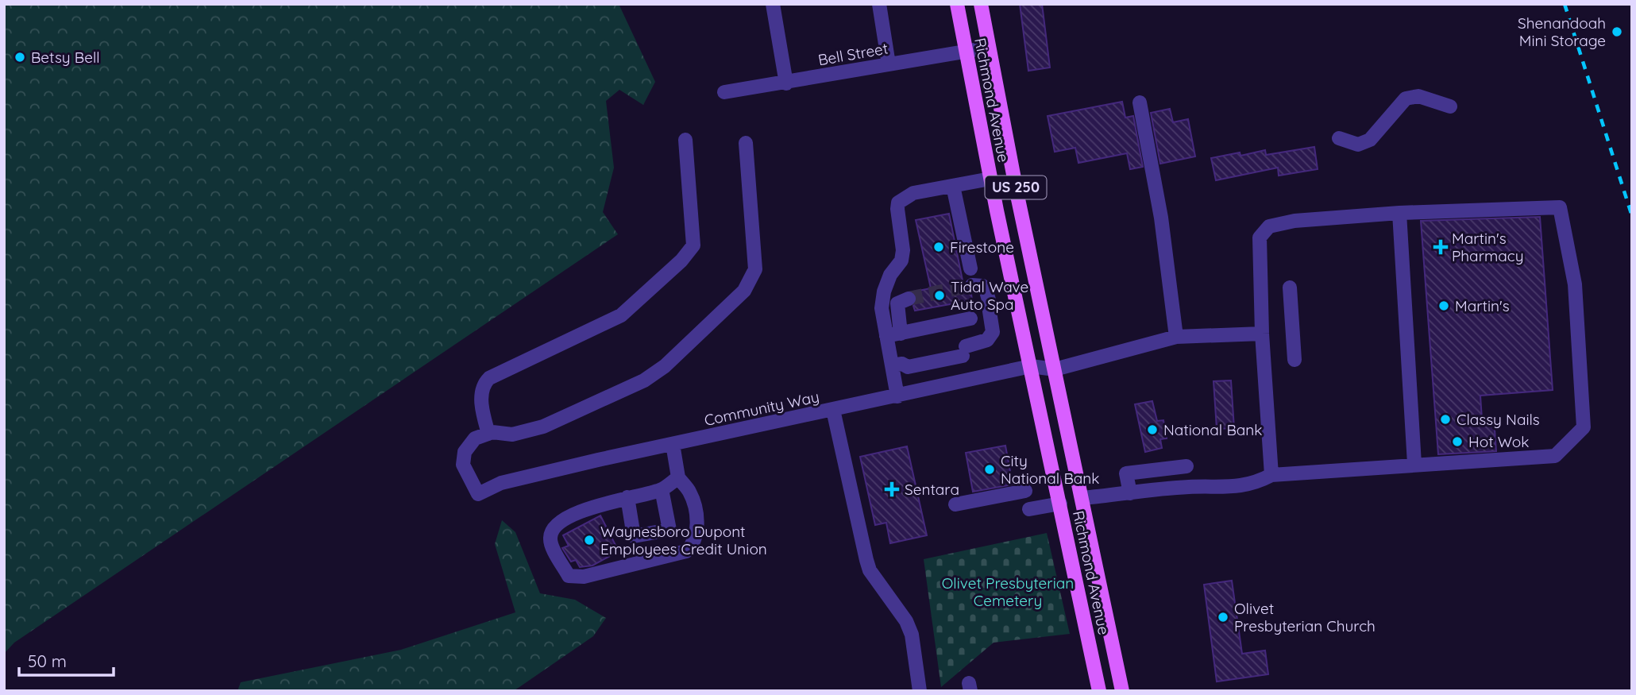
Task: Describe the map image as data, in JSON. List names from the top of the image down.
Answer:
{
  "streets": {
    "main road": ["Richmond Avenue", "US 250"],
    "street": ["Bell Street", "Community Way"]
  },
  "crossings": [
    ["Bell Street", "Richmond Avenue"],
    ["Richmond Avenue", "Community Way"]
  ],
  "parks": ["Olivet Presbyterian Cemetery"],
  "places": {
    "other": [
      "Shenandoah Mini Storage",
      "Betsy Bell",
      "Firestone",
      "Tidal Wave Auto Spa",
      "Martin's",
      "Classy Nails",
      "National Bank",
      "Hot Wok",
      "City National Bank",
      "Waynesboro Dupont Employees Credit Union",
      "Olivet Presbyterian Church"
    ],
    "health": ["Martin's Pharmacy", "Sentara"]
  },
  "scale_bar": "50 m"
}
